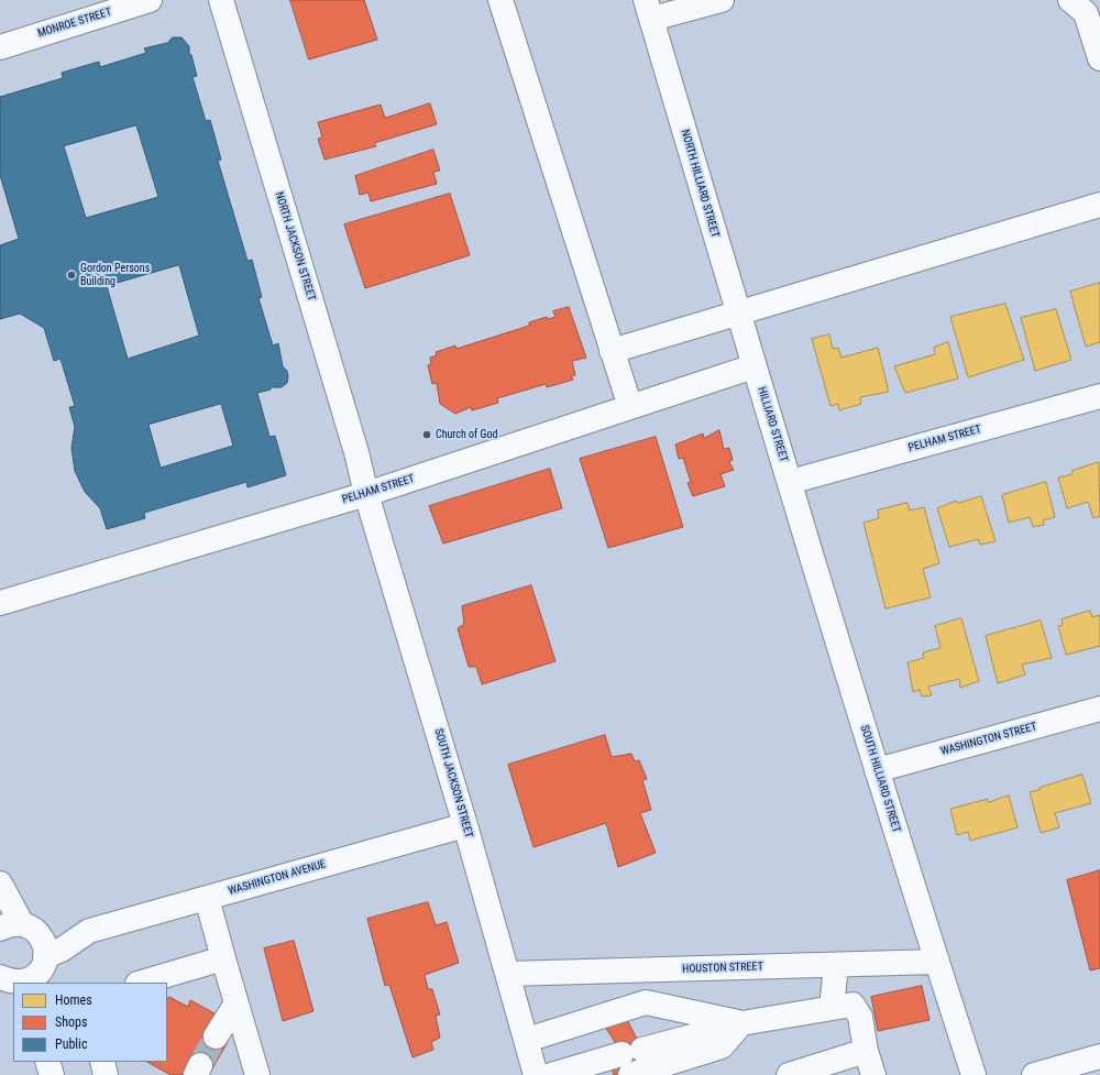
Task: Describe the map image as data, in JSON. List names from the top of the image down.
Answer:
{
  "streets": {
    "street": [
      "MONROE STREET",
      "NORTH HILLIARD STREET",
      "NORTH JACKSON STREET",
      "HILLIARD STREET",
      "PELHAM STREET",
      "WASHINGTON STREET",
      "SOUTH HILLIARD STREET",
      "SOUTH JACKSON STREET",
      "WASHINGTON AVENUE",
      "HOUSTON STREET"
    ]
  },
  "crossings": [
    ["NORTH HILLIARD STREET", "HILLIARD STREET"],
    ["NORTH HILLIARD STREET", "PELHAM STREET"],
    ["NORTH JACKSON STREET", "PELHAM STREET"],
    ["NORTH JACKSON STREET", "SOUTH JACKSON STREET"],
    ["HILLIARD STREET", "PELHAM STREET"],
    ["HILLIARD STREET", "SOUTH HILLIARD STREET"],
    ["PELHAM STREET", "SOUTH HILLIARD STREET"],
    ["PELHAM STREET", "SOUTH JACKSON STREET"],
    ["WASHINGTON STREET", "SOUTH HILLIARD STREET"],
    ["SOUTH HILLIARD STREET", "HOUSTON STREET"],
    ["SOUTH JACKSON STREET", "WASHINGTON AVENUE"],
    ["SOUTH JACKSON STREET", "HOUSTON STREET"]
  ],
  "places": ["Gordon Persons Building", "Church of God"],
  "legend": ["Homes", "Shops", "Public"]
}
